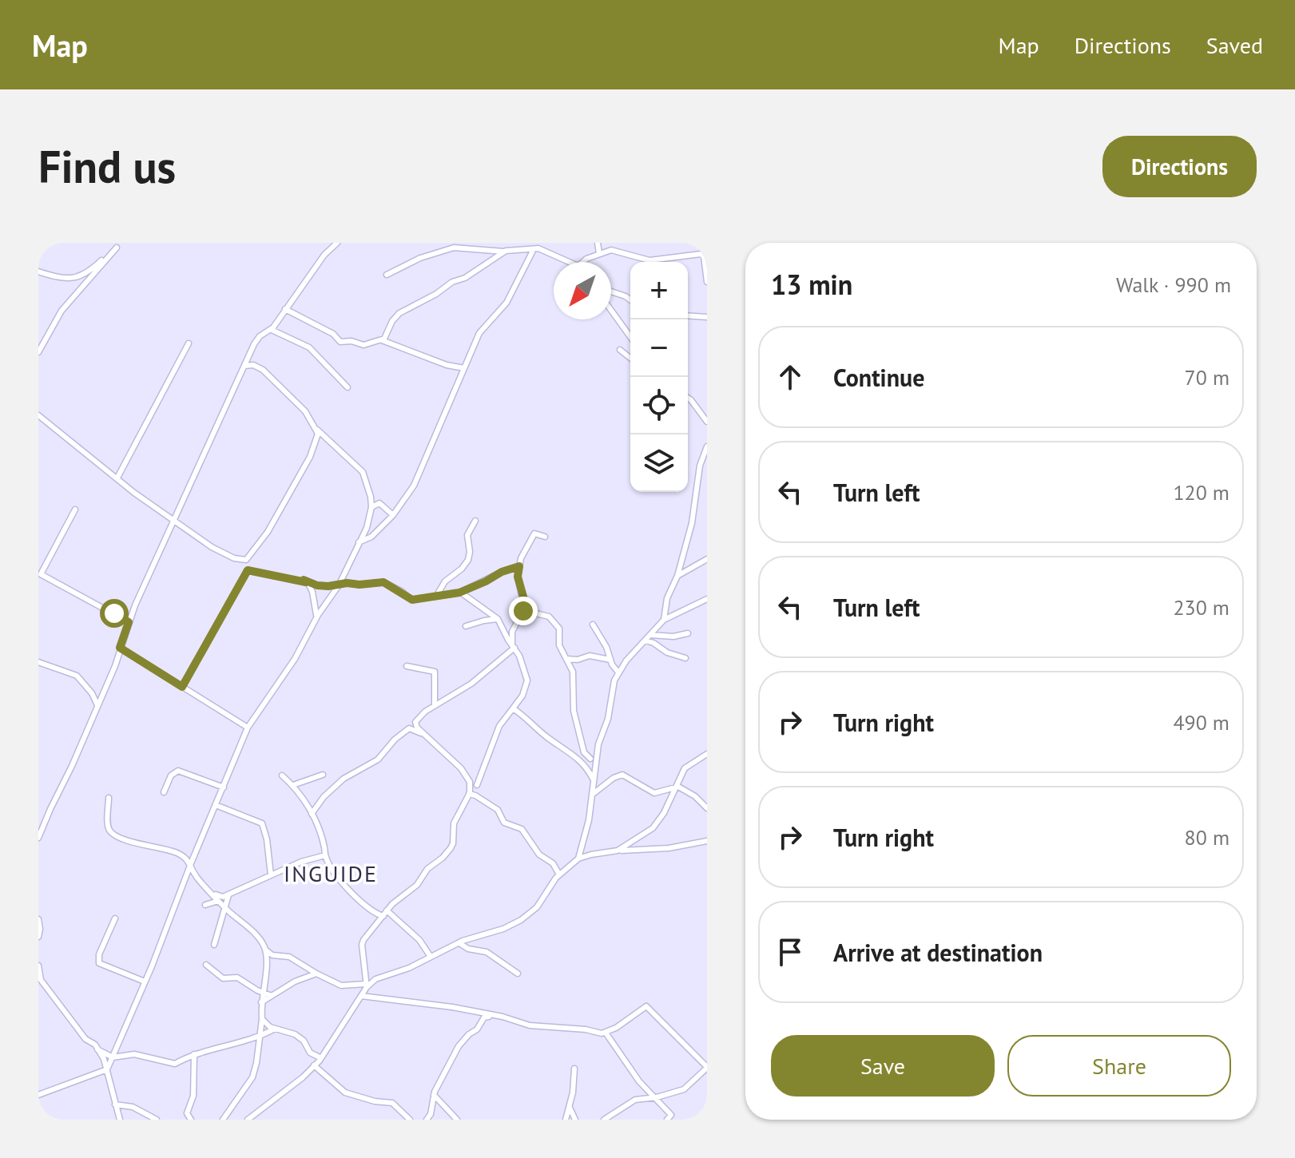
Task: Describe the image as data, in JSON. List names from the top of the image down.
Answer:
{
  "districts": ["INGUIDE"],
  "north": "bottom left",
  "page": {
    "header": "Map",
    "nav": ["Map", "Directions", "Saved"],
    "buttons": [
      "Directions",
      ["Save", "Share"]
    ],
    "title": "Find us",
    "heading": ["13 min", "Walk · 990 m"],
    "map_buttons": ["+", "−"],
    "list": [
      ["Continue", "70 m"],
      ["Turn left", "120 m"],
      ["Turn left", "230 m"],
      ["Turn right", "490 m"],
      ["Turn right", "80 m"],
      "Arrive at destination"
    ]
  }
}
